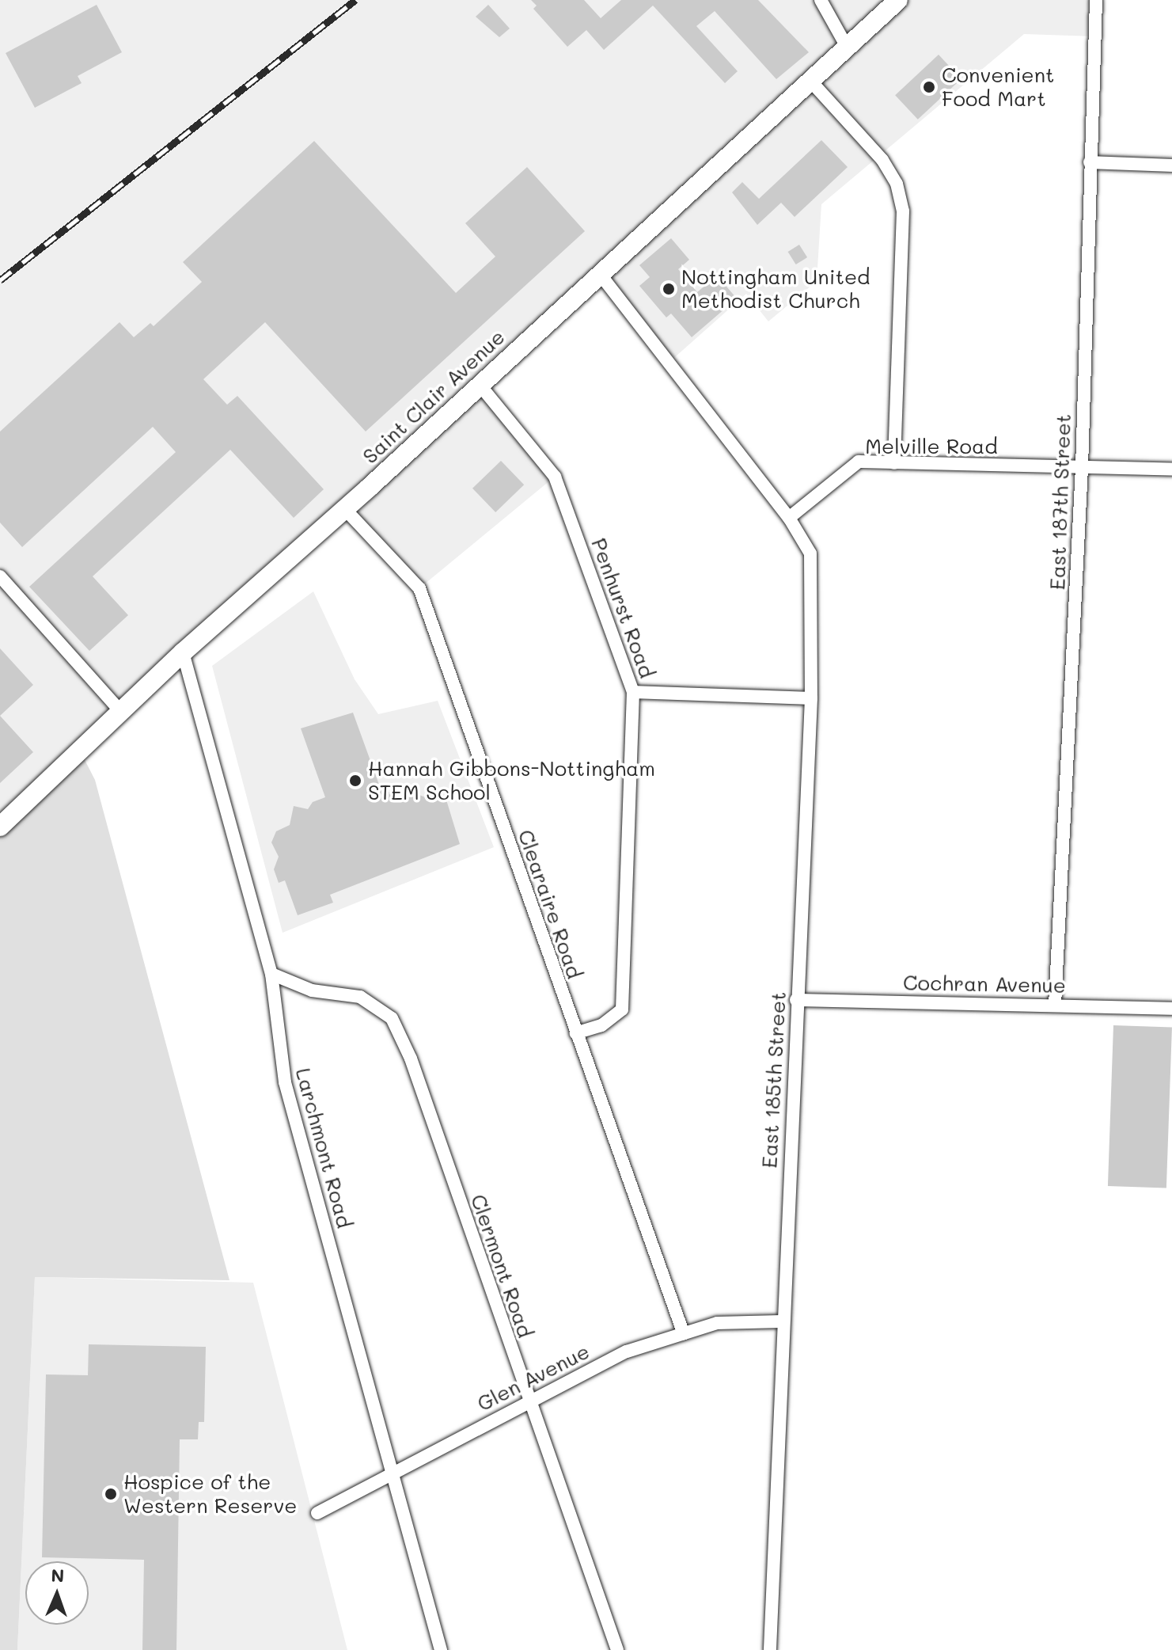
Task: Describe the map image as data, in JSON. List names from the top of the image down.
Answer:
{
  "streets": {
    "street": [
      "Saint Clair Avenue",
      "Melville Road",
      "East 187th Street",
      "Penhurst Road",
      "Clearaire Road",
      "Cochran Avenue",
      "East 185th Street",
      "Larchmont Road",
      "Clermont Road",
      "Glen Avenue"
    ]
  },
  "crossings": [
    ["Saint Clair Avenue", "Penhurst Road"],
    ["Saint Clair Avenue", "Clearaire Road"],
    ["Saint Clair Avenue", "Larchmont Road"],
    ["Melville Road", "East 187th Street"],
    ["Melville Road", "East 185th Street"],
    ["East 187th Street", "Cochran Avenue"],
    ["Penhurst Road", "Clearaire Road"],
    ["Clearaire Road", "Glen Avenue"],
    ["Cochran Avenue", "East 185th Street"],
    ["East 185th Street", "Glen Avenue"],
    ["Larchmont Road", "Clermont Road"],
    ["Larchmont Road", "Glen Avenue"],
    ["Clermont Road", "Glen Avenue"]
  ],
  "places": [
    "Convenient Food Mart",
    "Nottingham United Methodist Church",
    "Hannah Gibbons-Nottingham STEM School",
    "Hospice of the Western Reserve"
  ],
  "north": "top"
}
